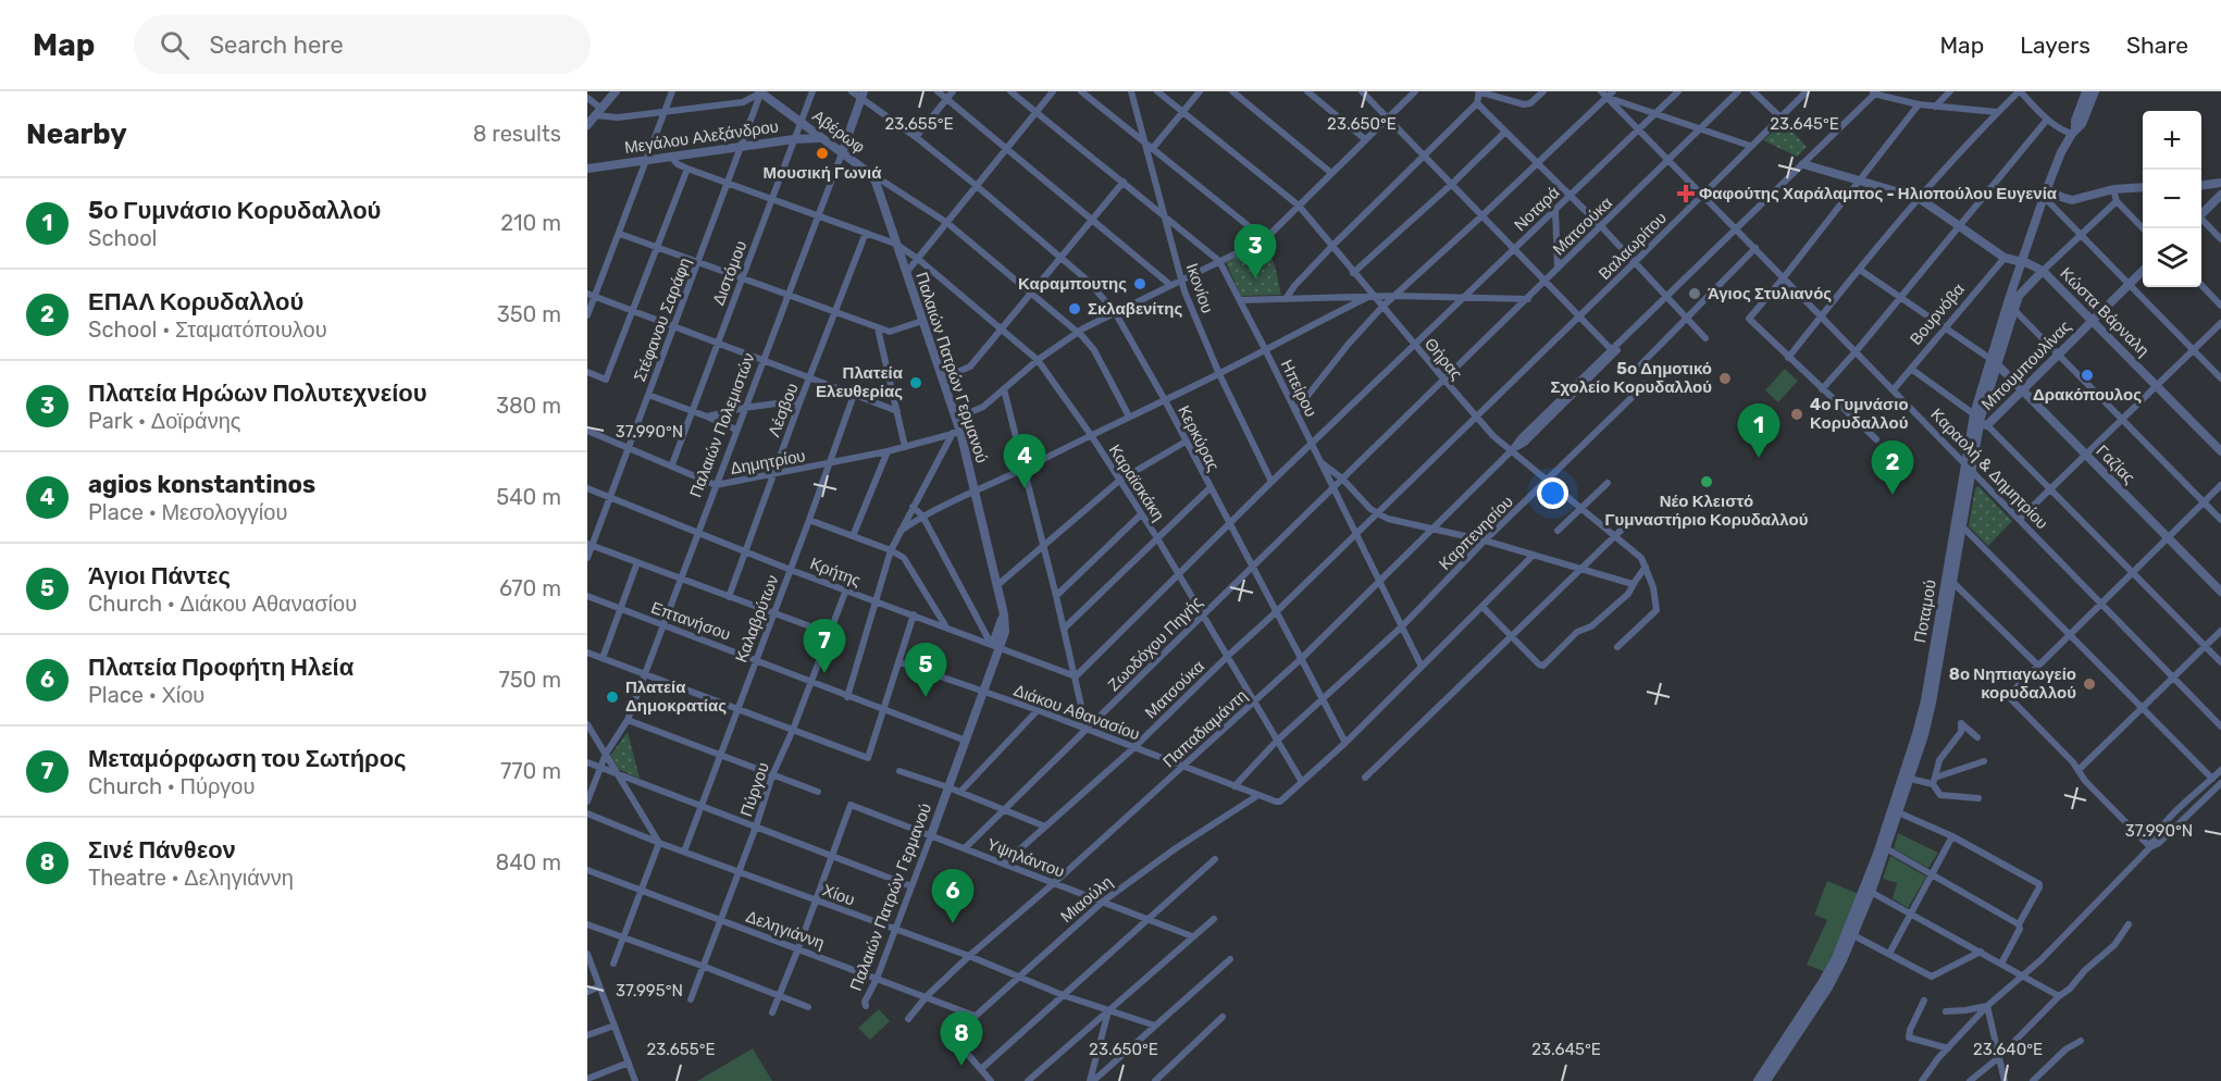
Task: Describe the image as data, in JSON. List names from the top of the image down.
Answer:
{
  "streets": {
    "street": [
      "Αβέρωφ",
      "Μεγάλου Αλεξάνδρου",
      "Νοταρά",
      "Ματσούκα",
      "Βαλαωρίτου",
      "Διστόμου",
      "Ικονίου",
      "Κώστα Βάρναλη",
      "Βουρνόβα",
      "Στέφανου Σαράφη",
      "Θήρας",
      "Μπουμπουλίνας",
      "Παλαιών Πατρών Γερμανού",
      "Ηπείρου",
      "Λέσβου",
      "Παλαιών Πολεμιστών",
      "Κερκύρας",
      "Δημητρίου",
      "Γαζίας",
      "Καραολή & Δημητρίου",
      "Καραϊσκάκη",
      "Καρπενησίου",
      "Κρήτης",
      "Ποταμού",
      "Καλαβρύτων",
      "Επτανήσου",
      "Ζωοδόχου Πηγής",
      "Διάκου Αθανασίου",
      "Παπαδιαμάντη",
      "Πύργου",
      "Υψηλάντου",
      "Χίου",
      "Μιαούλη",
      "Δεληγιάννη"
    ]
  },
  "crossings": [
    ["Αβέρωφ", "Μεγάλου Αλεξάνδρου"],
    ["Αβέρωφ", "Διστόμου"],
    ["Αβέρωφ", "Στέφανου Σαράφη"],
    ["Αβέρωφ", "Παλαιών Πατρών Γερμανού"],
    ["Αβέρωφ", "Παλαιών Πολεμιστών"],
    ["Μεγάλου Αλεξάνδρου", "Διστόμου"],
    ["Μεγάλου Αλεξάνδρου", "Στέφανου Σαράφη"],
    ["Μεγάλου Αλεξάνδρου", "Καραϊσκάκη"],
    ["Νοταρά", "Ικονίου"],
    ["Νοταρά", "Θήρας"],
    ["Νοταρά", "Ηπείρου"],
    ["Νοταρά", "Κερκύρας"],
    ["Νοταρά", "Καραολή & Δημητρίου"],
    ["Νοταρά", "Καραϊσκάκη"],
    ["Νοταρά", "Κρήτης"],
    ["Ματσούκα", "Βαλαωρίτου"],
    ["Ματσούκα", "Θήρας"],
    ["Ματσούκα", "Ηπείρου"],
    ["Ματσούκα", "Κερκύρας"],
    ["Ματσούκα", "Καραολή & Δημητρίου"],
    ["Ματσούκα", "Καραϊσκάκη"],
    ["Ματσούκα", "Ζωοδόχου Πηγής"],
    ["Ματσούκα", "Διάκου Αθανασίου"],
    ["Ματσούκα", "Υψηλάντου"],
    ["Βαλαωρίτου", "Θήρας"],
    ["Βαλαωρίτου", "Ηπείρου"],
    ["Βαλαωρίτου", "Καραολή & Δημητρίου"],
    ["Διστόμου", "Δημητρίου"],
    ["Διστόμου", "Καραϊσκάκη"],
    ["Ικονίου", "Ηπείρου"],
    ["Κώστα Βάρναλη", "Βουρνόβα"],
    ["Κώστα Βάρναλη", "Μπουμπουλίνας"],
    ["Κώστα Βάρναλη", "Ποταμού"],
    ["Κώστα Βάρναλη", "Παπαδιαμάντη"],
    ["Βουρνόβα", "Καραολή & Δημητρίου"],
    ["Στέφανου Σαράφη", "Δημητρίου"],
    ["Στέφανου Σαράφη", "Καραϊσκάκη"],
    ["Στέφανου Σαράφη", "Κρήτης"],
    ["Θήρας", "Καρπενησίου"],
    ["Θήρας", "Παπαδιαμάντη"],
    ["Μπουμπουλίνας", "Γαζίας"],
    ["Μπουμπουλίνας", "Ποταμού"],
    ["Παλαιών Πατρών Γερμανού", "Δημητρίου"],
    ["Παλαιών Πατρών Γερμανού", "Καραϊσκάκη"],
    ["Παλαιών Πατρών Γερμανού", "Κρήτης"],
    ["Παλαιών Πατρών Γερμανού", "Επτανήσου"],
    ["Παλαιών Πατρών Γερμανού", "Διάκου Αθανασίου"],
    ["Παλαιών Πατρών Γερμανού", "Υψηλάντου"],
    ["Παλαιών Πατρών Γερμανού", "Χίου"],
    ["Παλαιών Πατρών Γερμανού", "Δεληγιάννη"],
    ["Ηπείρου", "Καρπενησίου"],
    ["Ηπείρου", "Ζωοδόχου Πηγής"],
    ["Ηπείρου", "Παπαδιαμάντη"],
    ["Λέσβου", "Δημητρίου"],
    ["Λέσβου", "Καραϊσκάκη"],
    ["Λέσβου", "Κρήτης"],
    ["Παλαιών Πολεμιστών", "Κερκύρας"],
    ["Παλαιών Πολεμιστών", "Δημητρίου"],
    ["Παλαιών Πολεμιστών", "Καραϊσκάκη"],
    ["Παλαιών Πολεμιστών", "Κρήτης"],
    ["Παλαιών Πολεμιστών", "Επτανήσου"],
    ["Κερκύρας", "Καρπενησίου"],
    ["Κερκύρας", "Ζωοδόχου Πηγής"],
    ["Κερκύρας", "Παπαδιαμάντη"],
    ["Δημητρίου", "Καλαβρύτων"],
    ["Γαζίας", "Ποταμού"],
    ["Καραολή & Δημητρίου", "Ποταμού"],
    ["Καραολή & Δημητρίου", "Παπαδιαμάντη"],
    ["Καραϊσκάκη", "Καρπενησίου"],
    ["Καραϊσκάκη", "Ζωοδόχου Πηγής"],
    ["Καραϊσκάκη", "Διάκου Αθανασίου"],
    ["Καραϊσκάκη", "Παπαδιαμάντη"],
    ["Καρπενησίου", "Διάκου Αθανασίου"],
    ["Κρήτης", "Καλαβρύτων"],
    ["Κρήτης", "Πύργου"],
    ["Καλαβρύτων", "Επτανήσου"],
    ["Καλαβρύτων", "Χίου"],
    ["Επτανήσου", "Πύργου"],
    ["Ζωοδόχου Πηγής", "Διάκου Αθανασίου"],
    ["Ζωοδόχου Πηγής", "Υψηλάντου"],
    ["Διάκου Αθανασίου", "Παπαδιαμάντη"],
    ["Διάκου Αθανασίου", "Μιαούλη"],
    ["Παπαδιαμάντη", "Υψηλάντου"],
    ["Παπαδιαμάντη", "Χίου"],
    ["Παπαδιαμάντη", "Δεληγιάννη"],
    ["Πύργου", "Χίου"],
    ["Πύργου", "Δεληγιάννη"],
    ["Υψηλάντου", "Μιαούλη"],
    ["Χίου", "Μιαούλη"],
    ["Μιαούλη", "Δεληγιάννη"]
  ],
  "places": {
    "other": [
      "Μουσική Γωνιά",
      "Καραμπουτης",
      "Άγιος Στυλιανός",
      "Σκλαβενίτης",
      "Δρακόπουλος",
      "5ο Δημοτικό Σχολείο Κορυδαλλού",
      "Πλατεία Ελευθερίας",
      "4ο Γυμνάσιο Κορυδαλλού",
      "Νέο Κλειστό Γυμναστήριο Κορυδαλλού",
      "8ο Νηπιαγωγείο κορυδαλλού",
      "Πλατεία Δημοκρατίας"
    ],
    "health": ["Φαφούτης Χαράλαμπος - Ηλιοπούλου Ευγενία"]
  },
  "page": {
    "header": "Map",
    "search": "Search here",
    "nav": ["Map", "Layers", "Share"],
    "heading": ["Nearby", "8 results"],
    "map_buttons": ["+", "−"],
    "list": [
      {
        "mark": "1",
        "name": "5ο Γυμνάσιο Κορυδαλλού",
        "note": "School",
        "value": "210 m"
      },
      {
        "mark": "2",
        "name": "ΕΠΑΛ Κορυδαλλού",
        "note": "School · Σταματόπουλου",
        "value": "350 m"
      },
      {
        "mark": "3",
        "name": "Πλατεία Ηρώων Πολυτεχνείου",
        "note": "Park · Δοϊράνης",
        "value": "380 m"
      },
      {
        "mark": "4",
        "name": "agios konstantinos",
        "note": "Place · Μεσολογγίου",
        "value": "540 m"
      },
      {
        "mark": "5",
        "name": "Άγιοι Πάντες",
        "note": "Church · Διάκου Αθανασίου",
        "value": "670 m"
      },
      {
        "mark": "6",
        "name": "Πλατεία Προφήτη Ηλεία",
        "note": "Place · Χίου",
        "value": "750 m"
      },
      {
        "mark": "7",
        "name": "Μεταμόρφωση του Σωτήρος",
        "note": "Church · Πύργου",
        "value": "770 m"
      },
      {
        "mark": "8",
        "name": "Σινέ Πάνθεον",
        "note": "Theatre · Δεληγιάννη",
        "value": "840 m"
      }
    ],
    "pins": [
      "3",
      "1",
      "4",
      "2",
      "7",
      "5",
      "6",
      "8"
    ]
  },
  "coordinates": [
    "23.655°E",
    "23.650°E",
    "23.645°E",
    "37.990°N",
    "37.995°N",
    "23.640°E"
  ]
}
